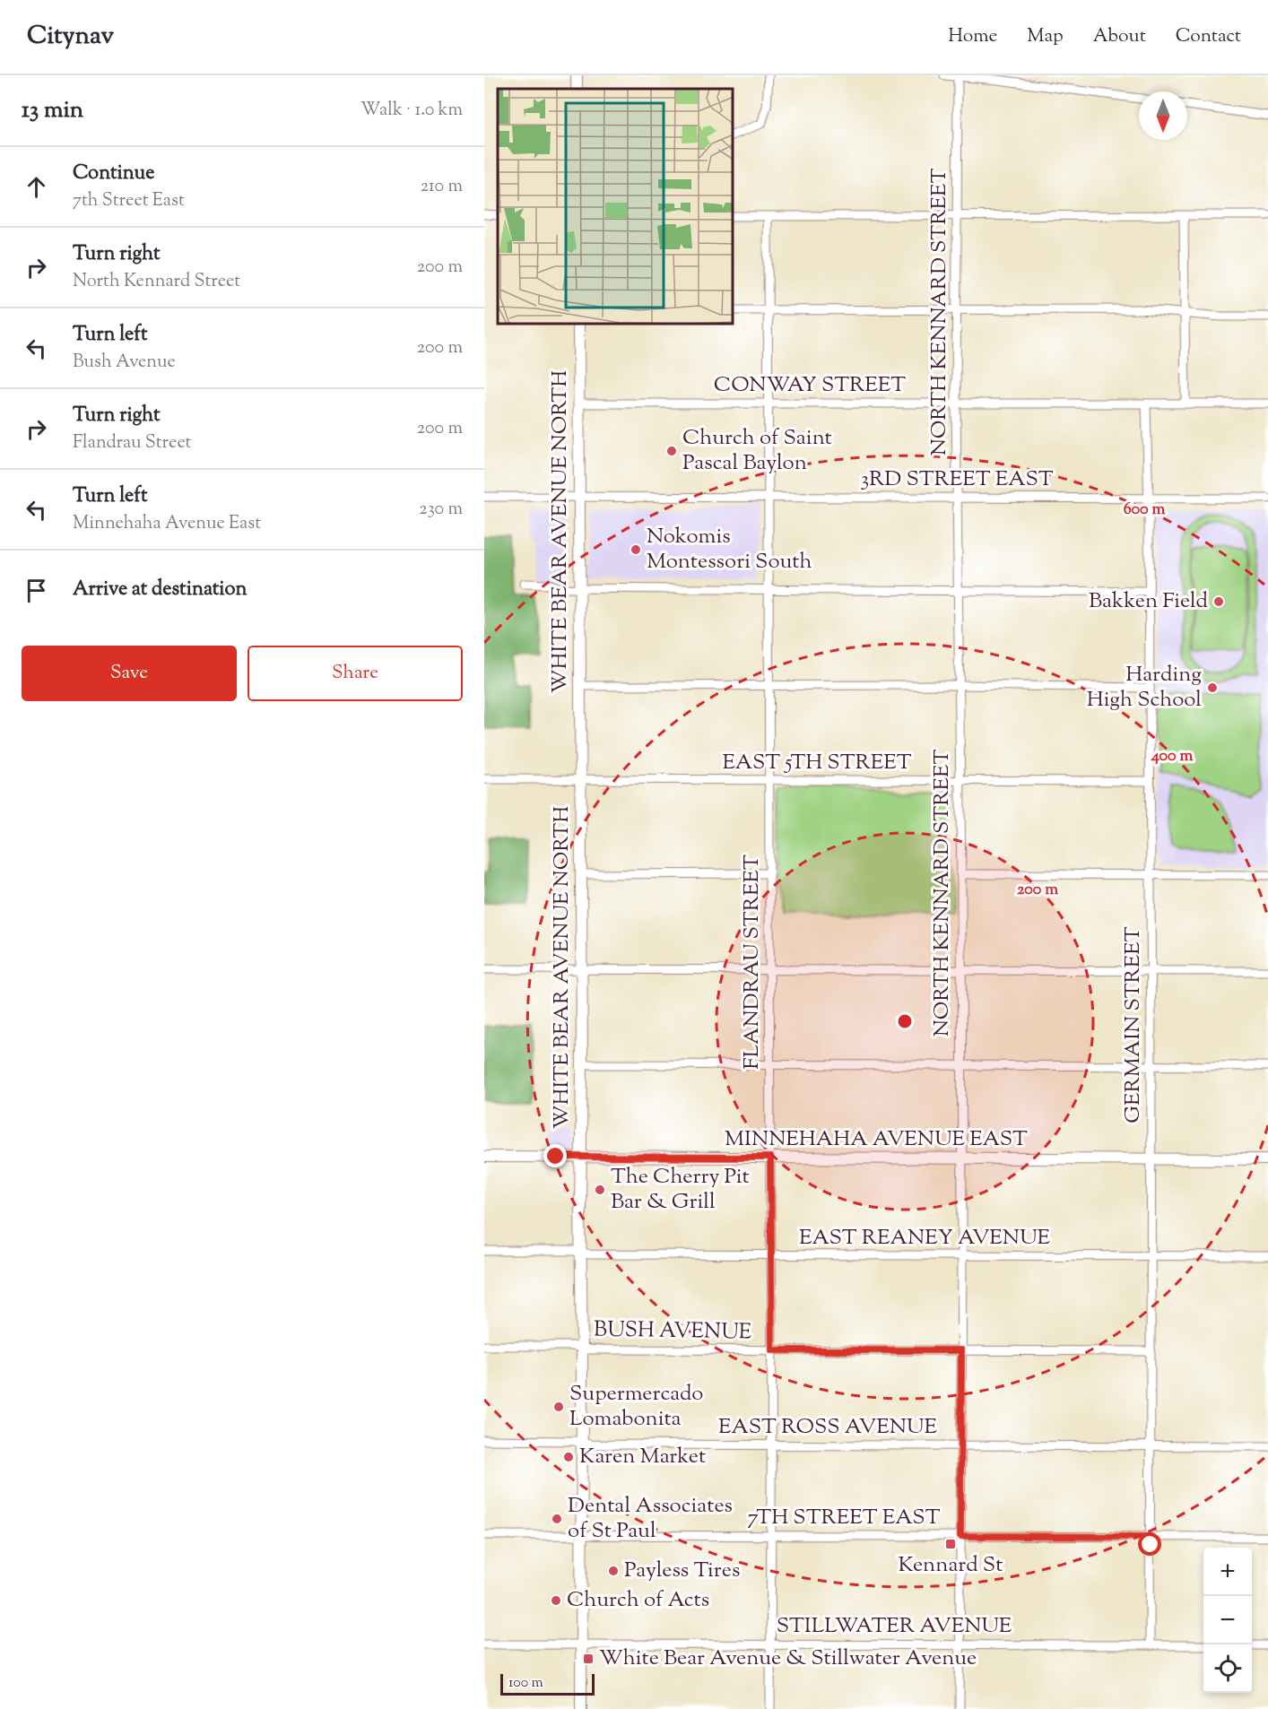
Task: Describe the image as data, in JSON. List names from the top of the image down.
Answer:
{
  "streets": {
    "main road": ["WHITE BEAR AVENUE NORTH", "MINNEHAHA AVENUE EAST"],
    "street": [
      "NORTH KENNARD STREET",
      "CONWAY STREET",
      "3RD STREET EAST",
      "EAST 5TH STREET",
      "FLANDRAU STREET",
      "GERMAIN STREET",
      "EAST REANEY AVENUE",
      "BUSH AVENUE",
      "EAST ROSS AVENUE",
      "7TH STREET EAST",
      "STILLWATER AVENUE"
    ]
  },
  "crossings": [
    ["NORTH KENNARD STREET", "CONWAY STREET"],
    ["NORTH KENNARD STREET", "3RD STREET EAST"],
    ["NORTH KENNARD STREET", "EAST 5TH STREET"],
    ["NORTH KENNARD STREET", "MINNEHAHA AVENUE EAST"],
    ["NORTH KENNARD STREET", "EAST REANEY AVENUE"],
    ["NORTH KENNARD STREET", "BUSH AVENUE"],
    ["NORTH KENNARD STREET", "EAST ROSS AVENUE"],
    ["NORTH KENNARD STREET", "7TH STREET EAST"],
    ["NORTH KENNARD STREET", "STILLWATER AVENUE"],
    ["CONWAY STREET", "WHITE BEAR AVENUE NORTH"],
    ["CONWAY STREET", "FLANDRAU STREET"],
    ["CONWAY STREET", "GERMAIN STREET"],
    ["3RD STREET EAST", "WHITE BEAR AVENUE NORTH"],
    ["3RD STREET EAST", "FLANDRAU STREET"],
    ["3RD STREET EAST", "GERMAIN STREET"],
    ["WHITE BEAR AVENUE NORTH", "EAST 5TH STREET"],
    ["WHITE BEAR AVENUE NORTH", "MINNEHAHA AVENUE EAST"],
    ["WHITE BEAR AVENUE NORTH", "EAST REANEY AVENUE"],
    ["WHITE BEAR AVENUE NORTH", "BUSH AVENUE"],
    ["WHITE BEAR AVENUE NORTH", "EAST ROSS AVENUE"],
    ["WHITE BEAR AVENUE NORTH", "7TH STREET EAST"],
    ["WHITE BEAR AVENUE NORTH", "STILLWATER AVENUE"],
    ["EAST 5TH STREET", "FLANDRAU STREET"],
    ["EAST 5TH STREET", "GERMAIN STREET"],
    ["FLANDRAU STREET", "MINNEHAHA AVENUE EAST"],
    ["FLANDRAU STREET", "EAST REANEY AVENUE"],
    ["FLANDRAU STREET", "BUSH AVENUE"],
    ["FLANDRAU STREET", "EAST ROSS AVENUE"],
    ["FLANDRAU STREET", "7TH STREET EAST"],
    ["FLANDRAU STREET", "STILLWATER AVENUE"],
    ["GERMAIN STREET", "MINNEHAHA AVENUE EAST"],
    ["GERMAIN STREET", "EAST REANEY AVENUE"],
    ["GERMAIN STREET", "BUSH AVENUE"],
    ["GERMAIN STREET", "EAST ROSS AVENUE"],
    ["GERMAIN STREET", "7TH STREET EAST"],
    ["GERMAIN STREET", "STILLWATER AVENUE"]
  ],
  "places": {
    "other": [
      "Church of Saint Pascal Baylon",
      "Nokomis Montessori South",
      "Bakken Field",
      "Harding High School",
      "The Cherry Pit Bar & Grill",
      "Supermercado Lomabonita",
      "Karen Market",
      "Dental Associates of St Paul",
      "Payless Tires",
      "Church of Acts"
    ],
    "transit": ["Kennard St", "White Bear Avenue & Stillwater Avenue"]
  },
  "scale_bar": "100 m",
  "north": "bottom",
  "page": {
    "header": "Citynav",
    "nav": [
      "Home",
      "Map",
      "About",
      "Contact"
    ],
    "heading": ["13 min", "Walk · 1.0 km"],
    "list": [
      ["Continue", "7th Street East", "210 m"],
      ["Turn right", "North Kennard Street", "200 m"],
      ["Turn left", "Bush Avenue", "200 m"],
      ["Turn right", "Flandrau Street", "200 m"],
      ["Turn left", "Minnehaha Avenue East", "230 m"],
      "Arrive at destination"
    ],
    "buttons": ["Save", "Share"],
    "map_buttons": ["+", "−"],
    "scale": "100 m"
  },
  "rings": ["600 m", "400 m", "200 m"]
}
